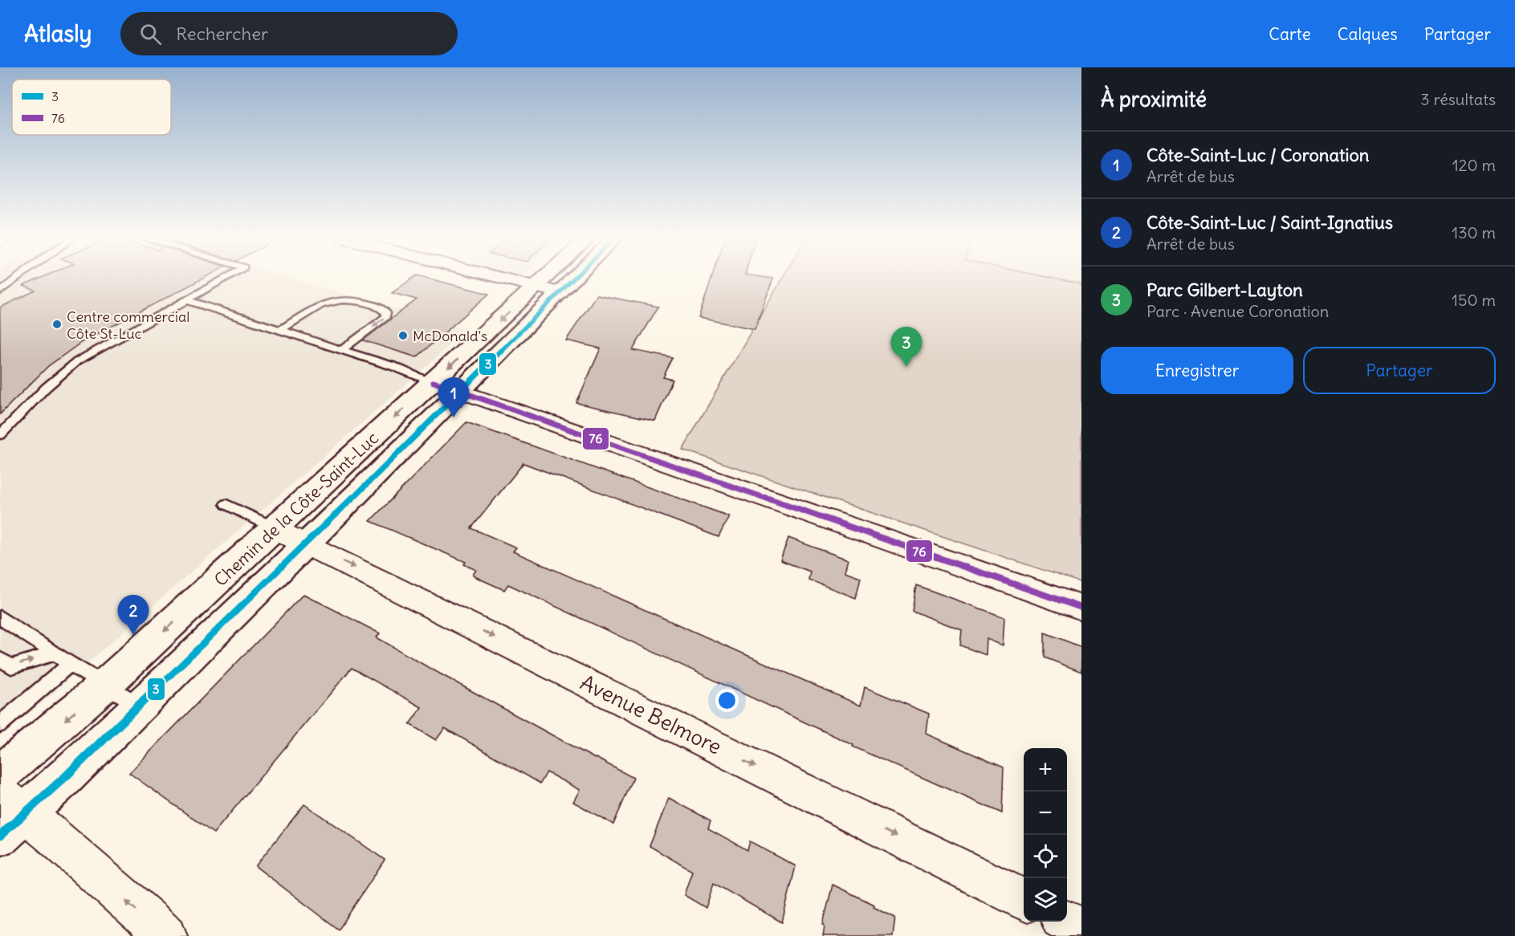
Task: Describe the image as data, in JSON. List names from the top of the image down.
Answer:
{
  "streets": {
    "main road": ["Chemin de la Côte-Saint-Luc"],
    "street": ["Avenue Belmore"]
  },
  "crossings": [
    ["Chemin de la Côte-Saint-Luc", "Avenue Belmore"]
  ],
  "one_way": ["Avenue Belmore"],
  "places": ["Centre commercial Côte St-Luc", "McDonald's"],
  "lines": ["transit line 3", "transit line 76"],
  "legend": ["3", "76"],
  "page": {
    "header": "Atlasly",
    "search": "Rechercher",
    "nav": ["Carte", "Calques", "Partager"],
    "heading": ["À proximité", "3 résultats"],
    "list": [
      {
        "mark": "1",
        "name": "Côte-Saint-Luc / Coronation",
        "note": "Arrêt de bus",
        "value": "120 m"
      },
      {
        "mark": "2",
        "name": "Côte-Saint-Luc / Saint-Ignatius",
        "note": "Arrêt de bus",
        "value": "130 m"
      },
      {
        "mark": "3",
        "name": "Parc Gilbert-Layton",
        "note": "Parc · Avenue Coronation",
        "value": "150 m"
      }
    ],
    "pins": ["3", "1", "2"],
    "buttons": ["Enregistrer", "Partager"],
    "map_buttons": ["+", "−"]
  }
}
